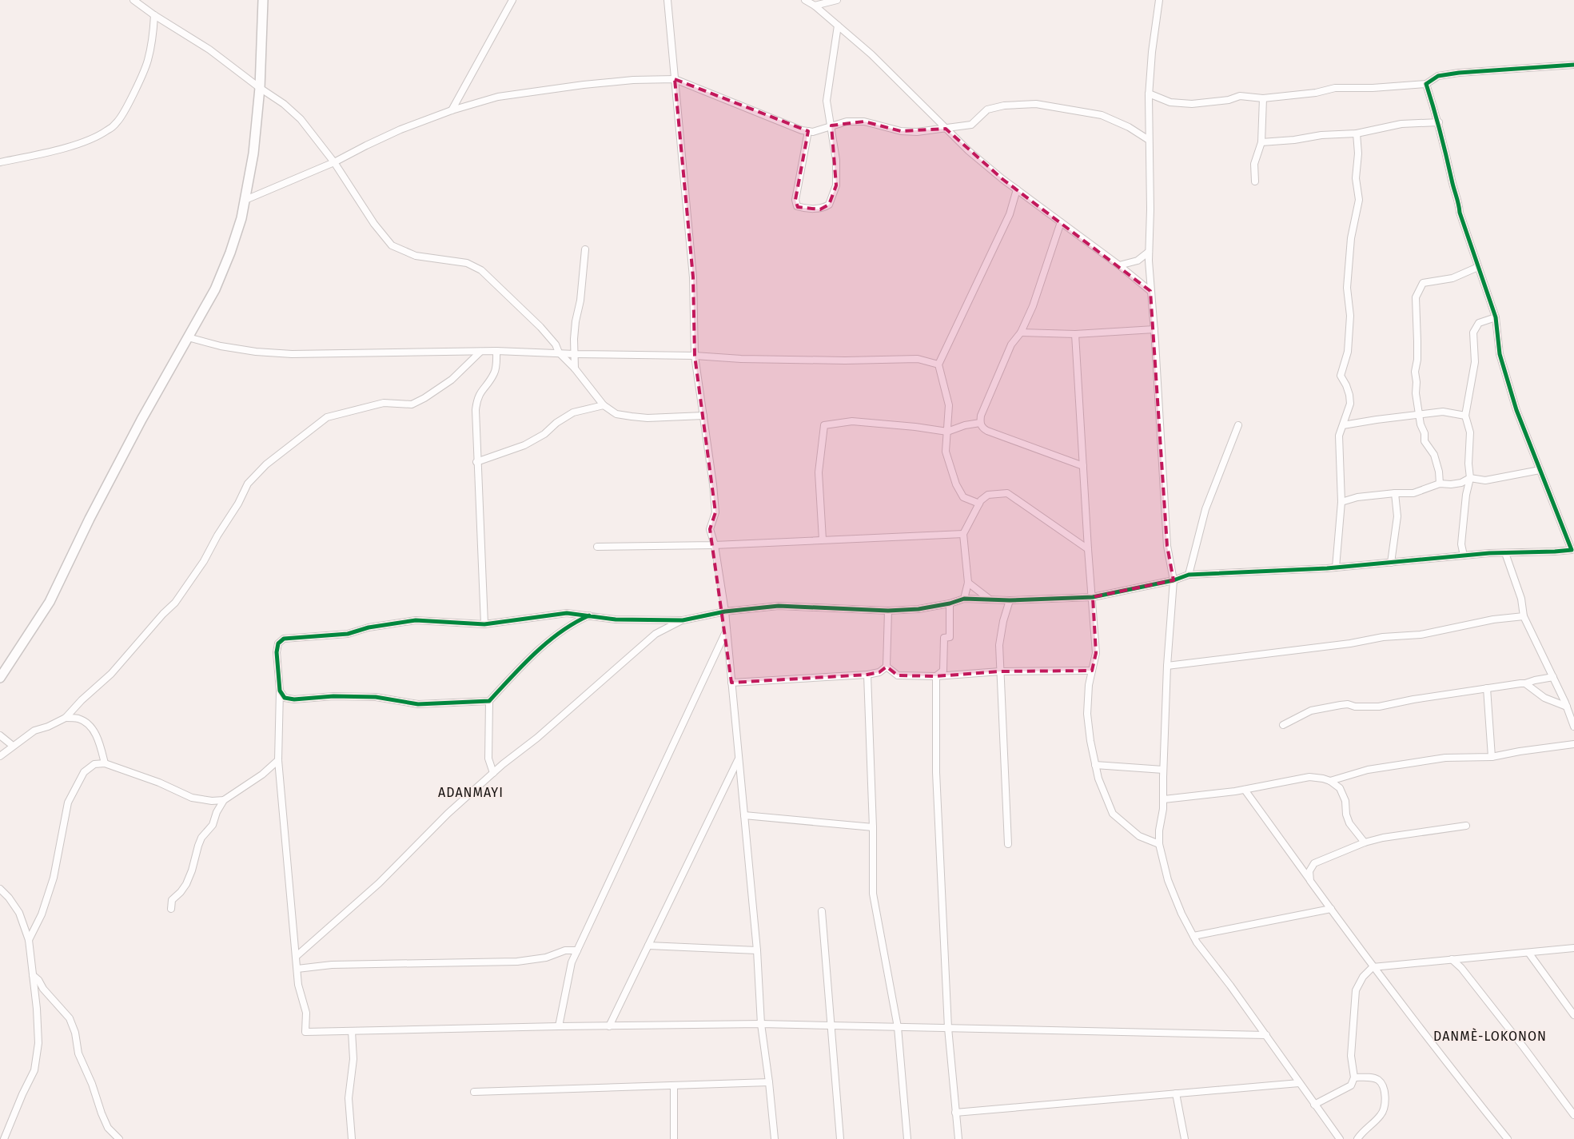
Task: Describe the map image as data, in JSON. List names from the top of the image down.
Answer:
{
  "districts": ["ADANMAYI", "DANMÈ-LOKONON"]
}
